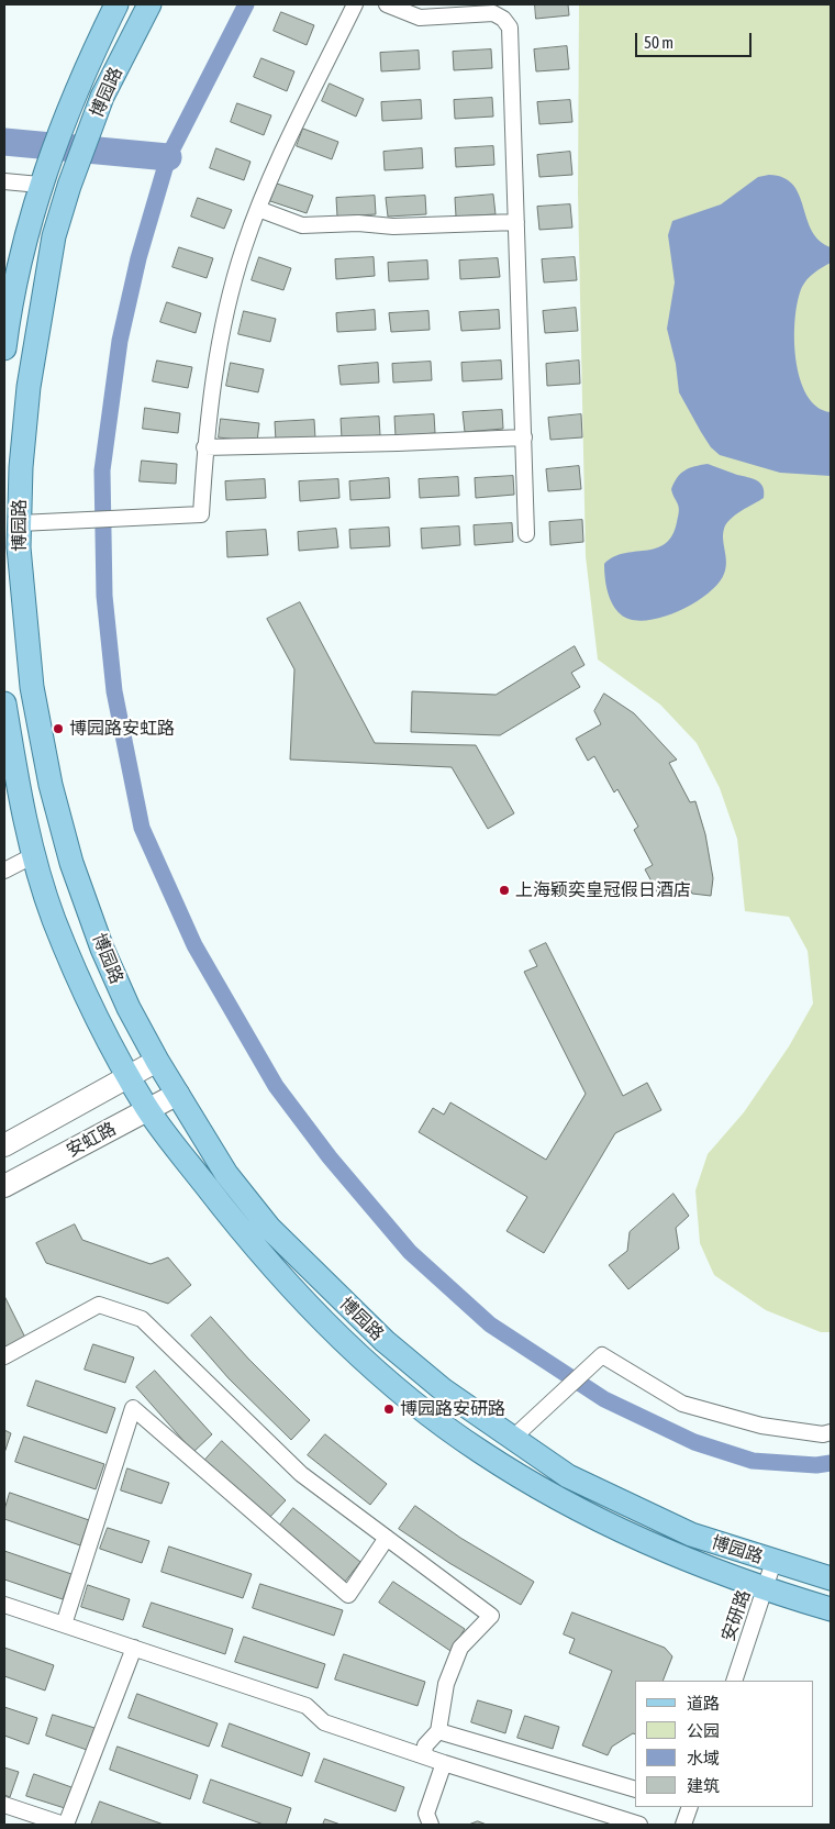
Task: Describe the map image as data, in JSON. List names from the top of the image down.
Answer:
{
  "streets": {
    "main road": ["博园路", "安虹路"],
    "street": ["安研路"]
  },
  "crossings": [
    ["博园路", "安虹路"],
    ["博园路", "安研路"]
  ],
  "places": ["博园路安虹路", "上海颖奕皇冠假日酒店", "博园路安研路"],
  "legend": [
    "道路",
    "公园",
    "水域",
    "建筑"
  ],
  "scale_bar": "50 m"
}
